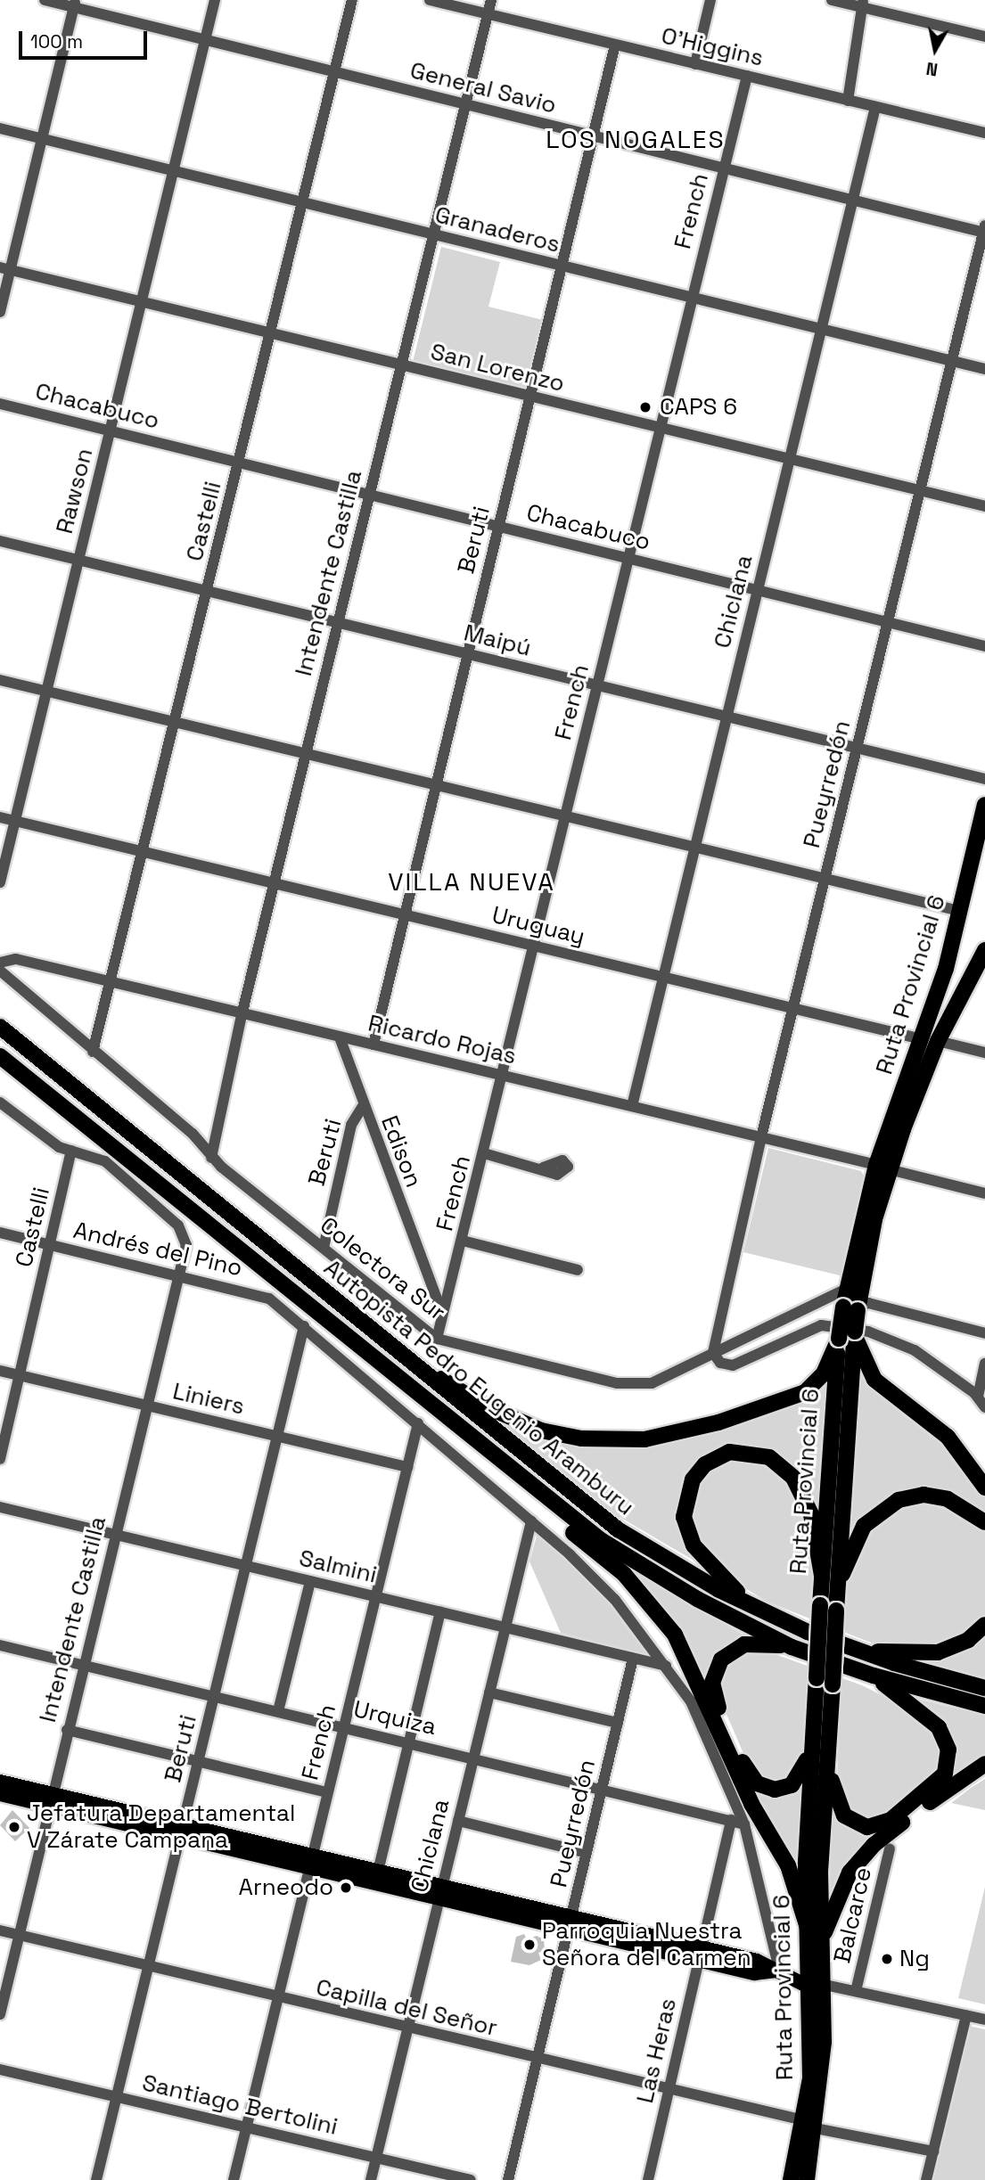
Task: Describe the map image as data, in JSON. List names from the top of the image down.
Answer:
{
  "streets": {
    "highway": ["Ruta Provincial 6", "Autopista Pedro Eugenio Aramburu"],
    "street": [
      "O'Higgins",
      "General Savio",
      "French",
      "Granaderos",
      "San Lorenzo",
      "Chacabuco",
      "Rawson",
      "Castelli",
      "Beruti",
      "Intendente Castilla",
      "Chiclana",
      "Maipú",
      "Pueyrredón",
      "Uruguay",
      "Ricardo Rojas",
      "Edison",
      "Andrés del Pino",
      "Colectora Sur",
      "Liniers",
      "Salmini",
      "Urquiza",
      "Balcarce",
      "Capilla del Señor",
      "Las Heras",
      "Santiago Bertolini"
    ]
  },
  "crossings": [
    ["O'Higgins", "French"],
    ["O'Higgins", "Beruti"],
    ["O'Higgins", "Intendente Castilla"],
    ["O'Higgins", "Chiclana"],
    ["General Savio", "French"],
    ["General Savio", "Rawson"],
    ["General Savio", "Castelli"],
    ["General Savio", "Beruti"],
    ["General Savio", "Intendente Castilla"],
    ["General Savio", "Chiclana"],
    ["General Savio", "Pueyrredón"],
    ["French", "Granaderos"],
    ["French", "San Lorenzo"],
    ["French", "Chacabuco"],
    ["French", "Maipú"],
    ["French", "Uruguay"],
    ["French", "Ricardo Rojas"],
    ["French", "Edison"],
    ["French", "Colectora Sur"],
    ["French", "Liniers"],
    ["French", "Salmini"],
    ["French", "Urquiza"],
    ["French", "Capilla del Señor"],
    ["French", "Santiago Bertolini"],
    ["Granaderos", "Rawson"],
    ["Granaderos", "Castelli"],
    ["Granaderos", "Beruti"],
    ["Granaderos", "Intendente Castilla"],
    ["Granaderos", "Chiclana"],
    ["Granaderos", "Pueyrredón"],
    ["San Lorenzo", "Rawson"],
    ["San Lorenzo", "Castelli"],
    ["San Lorenzo", "Beruti"],
    ["San Lorenzo", "Intendente Castilla"],
    ["San Lorenzo", "Chiclana"],
    ["San Lorenzo", "Pueyrredón"],
    ["Chacabuco", "Rawson"],
    ["Chacabuco", "Castelli"],
    ["Chacabuco", "Beruti"],
    ["Chacabuco", "Intendente Castilla"],
    ["Chacabuco", "Chiclana"],
    ["Chacabuco", "Pueyrredón"],
    ["Rawson", "Maipú"],
    ["Rawson", "Uruguay"],
    ["Castelli", "Intendente Castilla"],
    ["Castelli", "Maipú"],
    ["Castelli", "Uruguay"],
    ["Castelli", "Ricardo Rojas"],
    ["Castelli", "Andrés del Pino"],
    ["Castelli", "Colectora Sur"],
    ["Castelli", "Liniers"],
    ["Beruti", "Maipú"],
    ["Beruti", "Uruguay"],
    ["Beruti", "Ricardo Rojas"],
    ["Beruti", "Edison"],
    ["Beruti", "Andrés del Pino"],
    ["Beruti", "Colectora Sur"],
    ["Beruti", "Liniers"],
    ["Beruti", "Salmini"],
    ["Beruti", "Urquiza"],
    ["Beruti", "Capilla del Señor"],
    ["Beruti", "Santiago Bertolini"],
    ["Intendente Castilla", "Maipú"],
    ["Intendente Castilla", "Uruguay"],
    ["Intendente Castilla", "Ricardo Rojas"],
    ["Intendente Castilla", "Andrés del Pino"],
    ["Intendente Castilla", "Colectora Sur"],
    ["Intendente Castilla", "Liniers"],
    ["Intendente Castilla", "Salmini"],
    ["Intendente Castilla", "Urquiza"],
    ["Intendente Castilla", "Capilla del Señor"],
    ["Chiclana", "Maipú"],
    ["Chiclana", "Uruguay"],
    ["Chiclana", "Ricardo Rojas"],
    ["Chiclana", "Salmini"],
    ["Chiclana", "Urquiza"],
    ["Chiclana", "Capilla del Señor"],
    ["Chiclana", "Santiago Bertolini"],
    ["Maipú", "Pueyrredón"],
    ["Pueyrredón", "Uruguay"],
    ["Pueyrredón", "Ricardo Rojas"],
    ["Pueyrredón", "Colectora Sur"],
    ["Pueyrredón", "Salmini"],
    ["Pueyrredón", "Urquiza"],
    ["Pueyrredón", "Capilla del Señor"],
    ["Uruguay", "Ruta Provincial 6"],
    ["Ruta Provincial 6", "Ricardo Rojas"],
    ["Ruta Provincial 6", "Colectora Sur"],
    ["Ruta Provincial 6", "Capilla del Señor"],
    ["Ricardo Rojas", "Edison"],
    ["Urquiza", "Las Heras"],
    ["Capilla del Señor", "Las Heras"]
  ],
  "districts": ["LOS NOGALES", "VILLA NUEVA"],
  "places": [
    "CAPS 6",
    "Jefatura Departamental V Zárate Campana",
    "Arneodo",
    "Parroquia Nuestra Señora del Carmen",
    "Ng"
  ],
  "scale_bar": "100 m",
  "north": "bottom"
}
